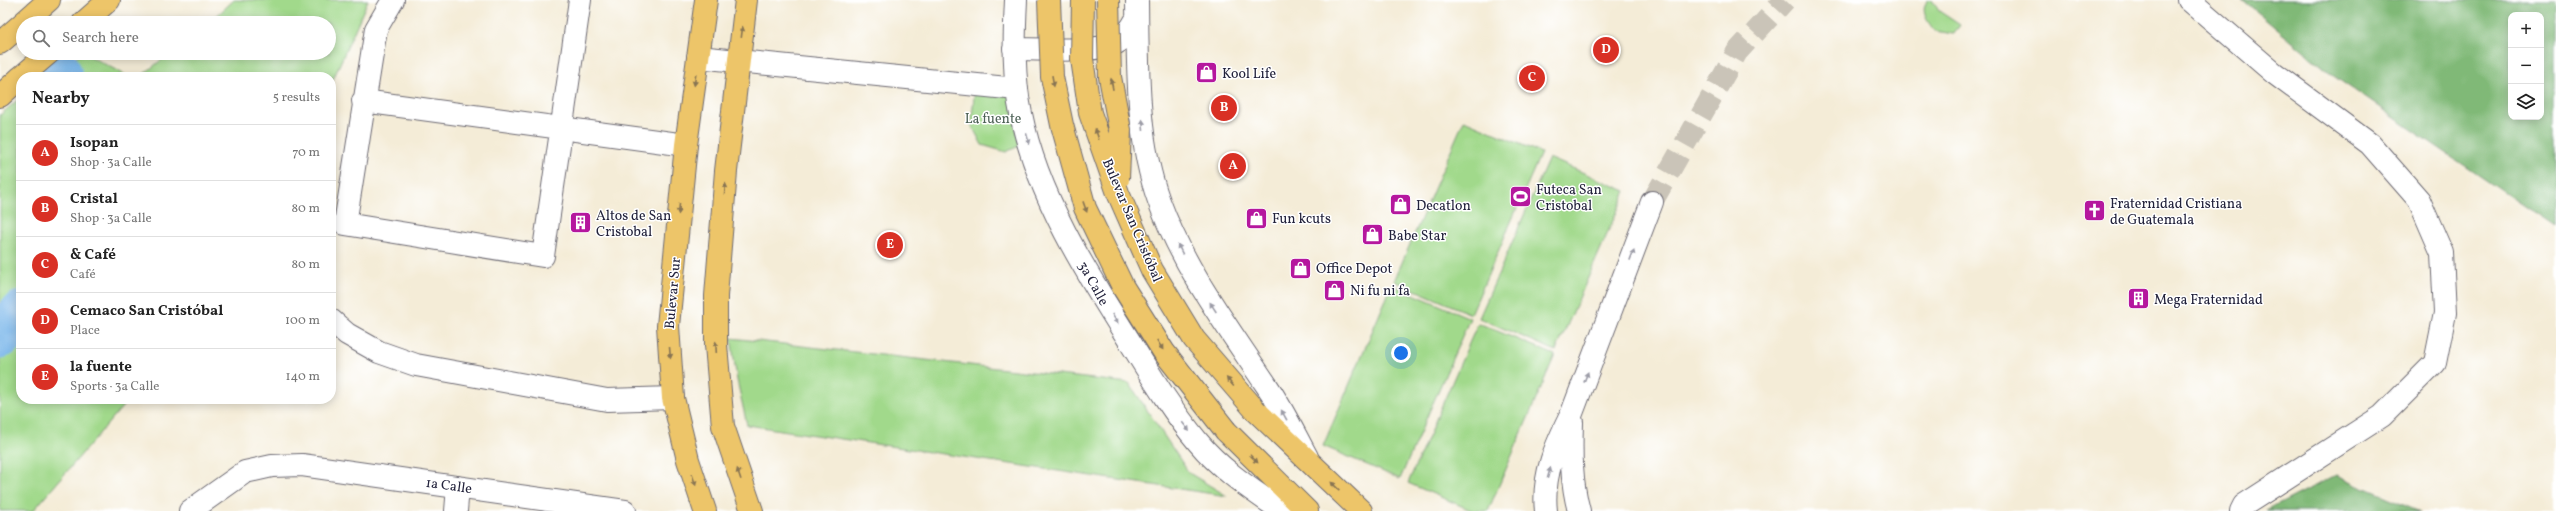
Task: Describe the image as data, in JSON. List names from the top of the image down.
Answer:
{
  "streets": {
    "main road": ["Bulevar San Cristóbal", "Bulevar Sur"],
    "street": ["3a Calle", "1a Calle"]
  },
  "parks": ["La fuente"],
  "places": {
    "shop": [
      "Kool Life",
      "Decatlon",
      "Fun kcuts",
      "Babe Star",
      "Office Depot",
      "Ni fu ni fa"
    ],
    "sports": ["Futeca San Cristobal"],
    "church": ["Fraternidad Cristiana de Guatemala"],
    "building": ["Altos de San Cristobal", "Mega Fraternidad"]
  },
  "page": {
    "map_buttons": ["+", "−"],
    "search": "Search here",
    "pins": [
      "D",
      "C",
      "B",
      "A",
      "E"
    ],
    "heading": ["Nearby", "5 results"],
    "list": [
      {
        "mark": "A",
        "name": "Isopan",
        "note": "Shop · 3a Calle",
        "value": "70 m"
      },
      {
        "mark": "B",
        "name": "Cristal",
        "note": "Shop · 3a Calle",
        "value": "80 m"
      },
      {
        "mark": "C",
        "name": "& Café",
        "note": "Café",
        "value": "80 m"
      },
      {
        "mark": "D",
        "name": "Cemaco San Cristóbal",
        "note": "Place",
        "value": "100 m"
      },
      {
        "mark": "E",
        "name": "la fuente",
        "note": "Sports · 3a Calle",
        "value": "140 m"
      }
    ]
  }
}
